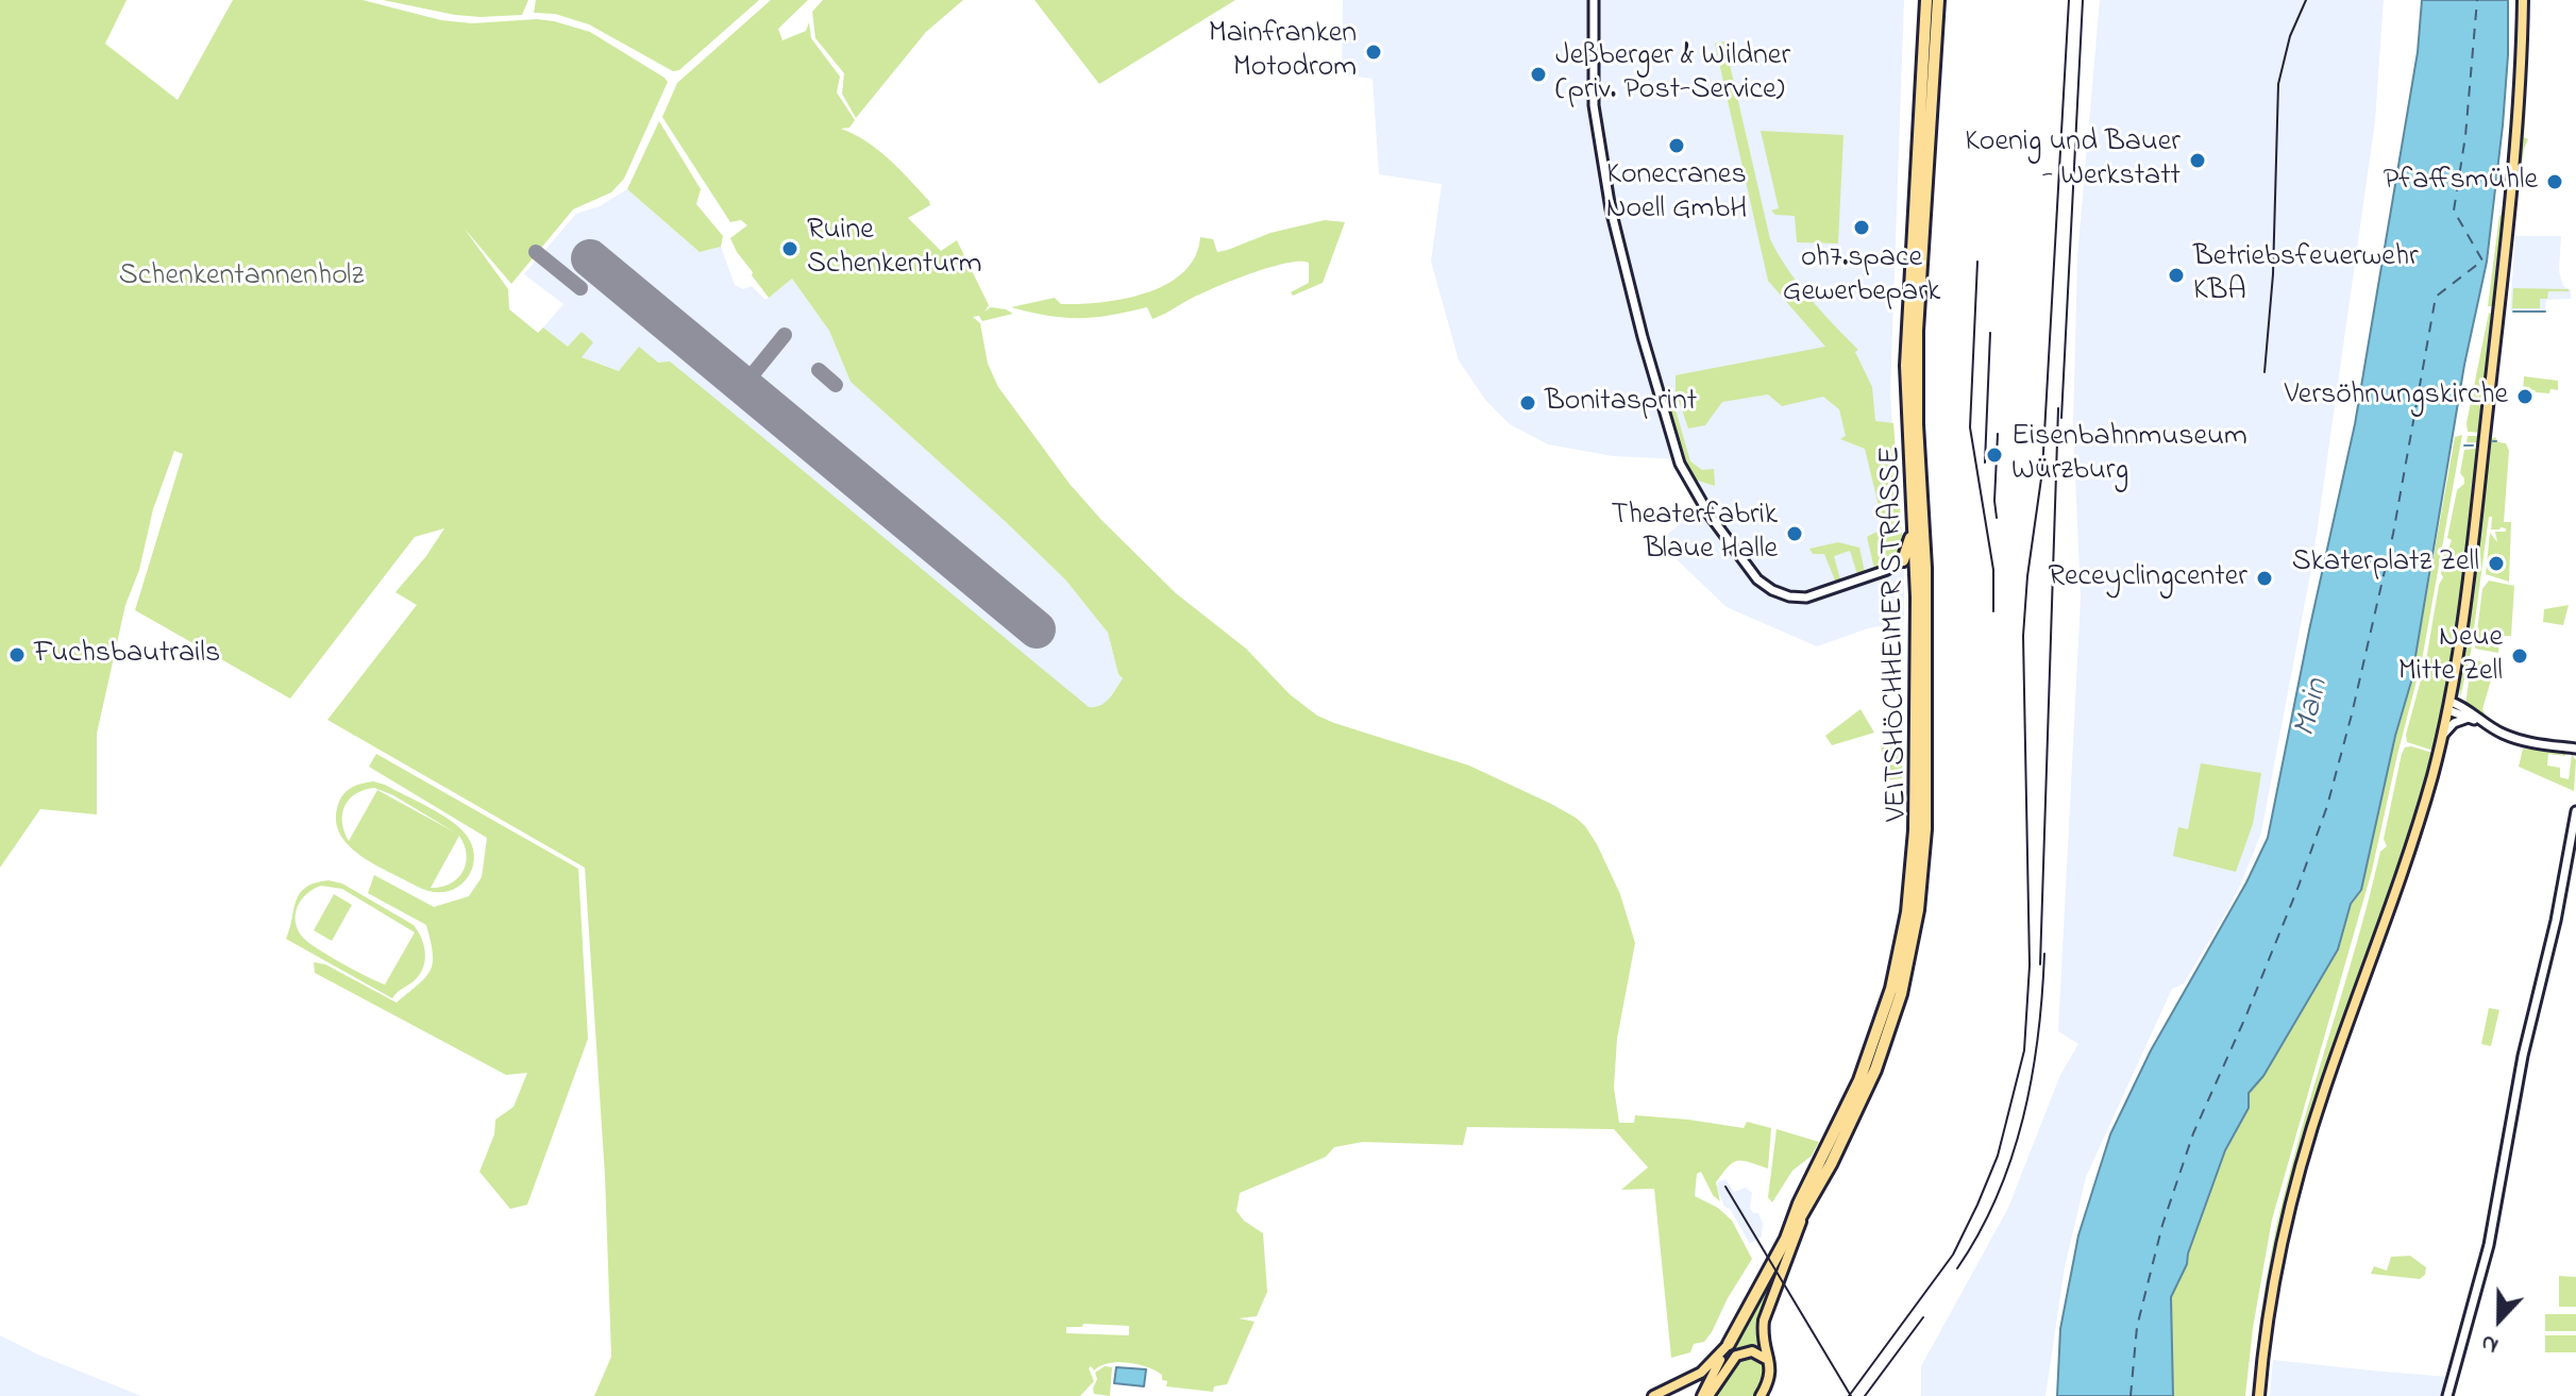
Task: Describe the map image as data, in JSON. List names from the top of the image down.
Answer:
{
  "streets": {
    "highway": ["VEITSHÖCHHEIMER STRASSE"]
  },
  "water": ["Main"],
  "parks": ["Schenkentannenholz"],
  "places": [
    "Mainfranken Motodrom",
    "Jeßberger & Wildner (priv. Post-Service)",
    "Konecranes Noell GmbH",
    "Koenig und Bauer - Werkstatt",
    "Pfaffsmühle",
    "oh7.space Gewerbepark",
    "Ruine Schenkenturm",
    "Betriebsfeuerwehr KBA",
    "Versöhnungskirche",
    "Bonitasprint",
    "Eisenbahnmuseum Würzburg",
    "Theaterfabrik Blaue Halle",
    "Skaterplatz Zell",
    "Receyclingcenter",
    "Fuchsbautrails",
    "Neue Mitte Zell"
  ],
  "north": "bottom"
}
